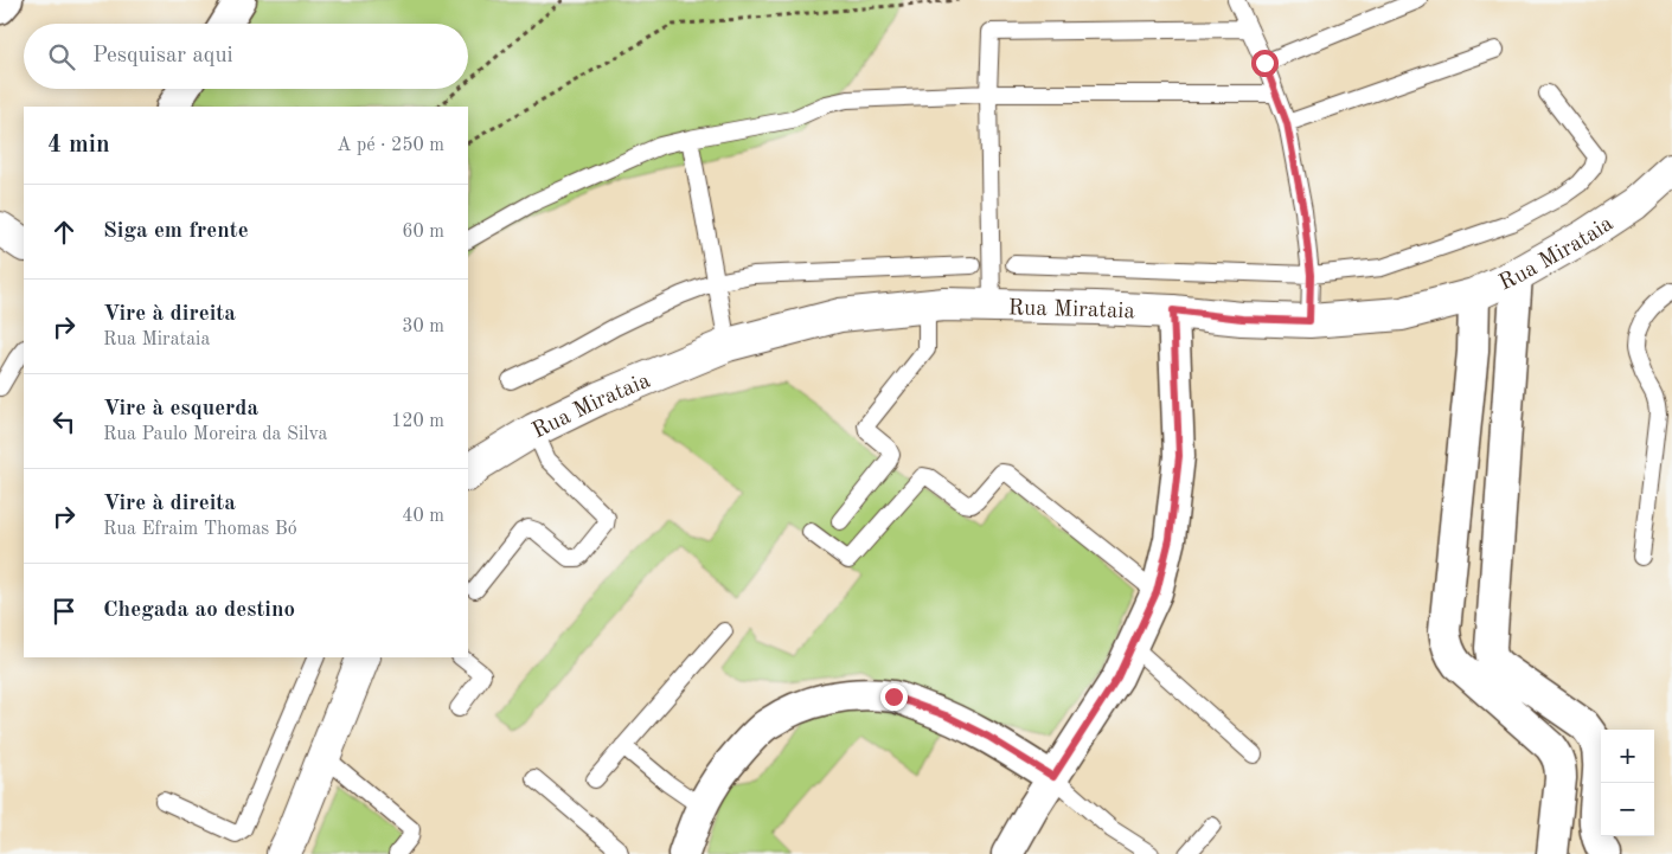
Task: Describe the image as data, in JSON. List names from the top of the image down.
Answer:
{
  "streets": {
    "street": ["Rua Mirataia"]
  },
  "page": {
    "search": "Pesquisar aqui",
    "heading": ["4 min", "A pé · 250 m"],
    "list": [
      ["Siga em frente", "60 m"],
      ["Vire à direita", "Rua Mirataia", "30 m"],
      ["Vire à esquerda", "Rua Paulo Moreira da Silva", "120 m"],
      ["Vire à direita", "Rua Efraim Thomas Bó", "40 m"],
      "Chegada ao destino"
    ],
    "map_buttons": ["+", "−"]
  }
}
